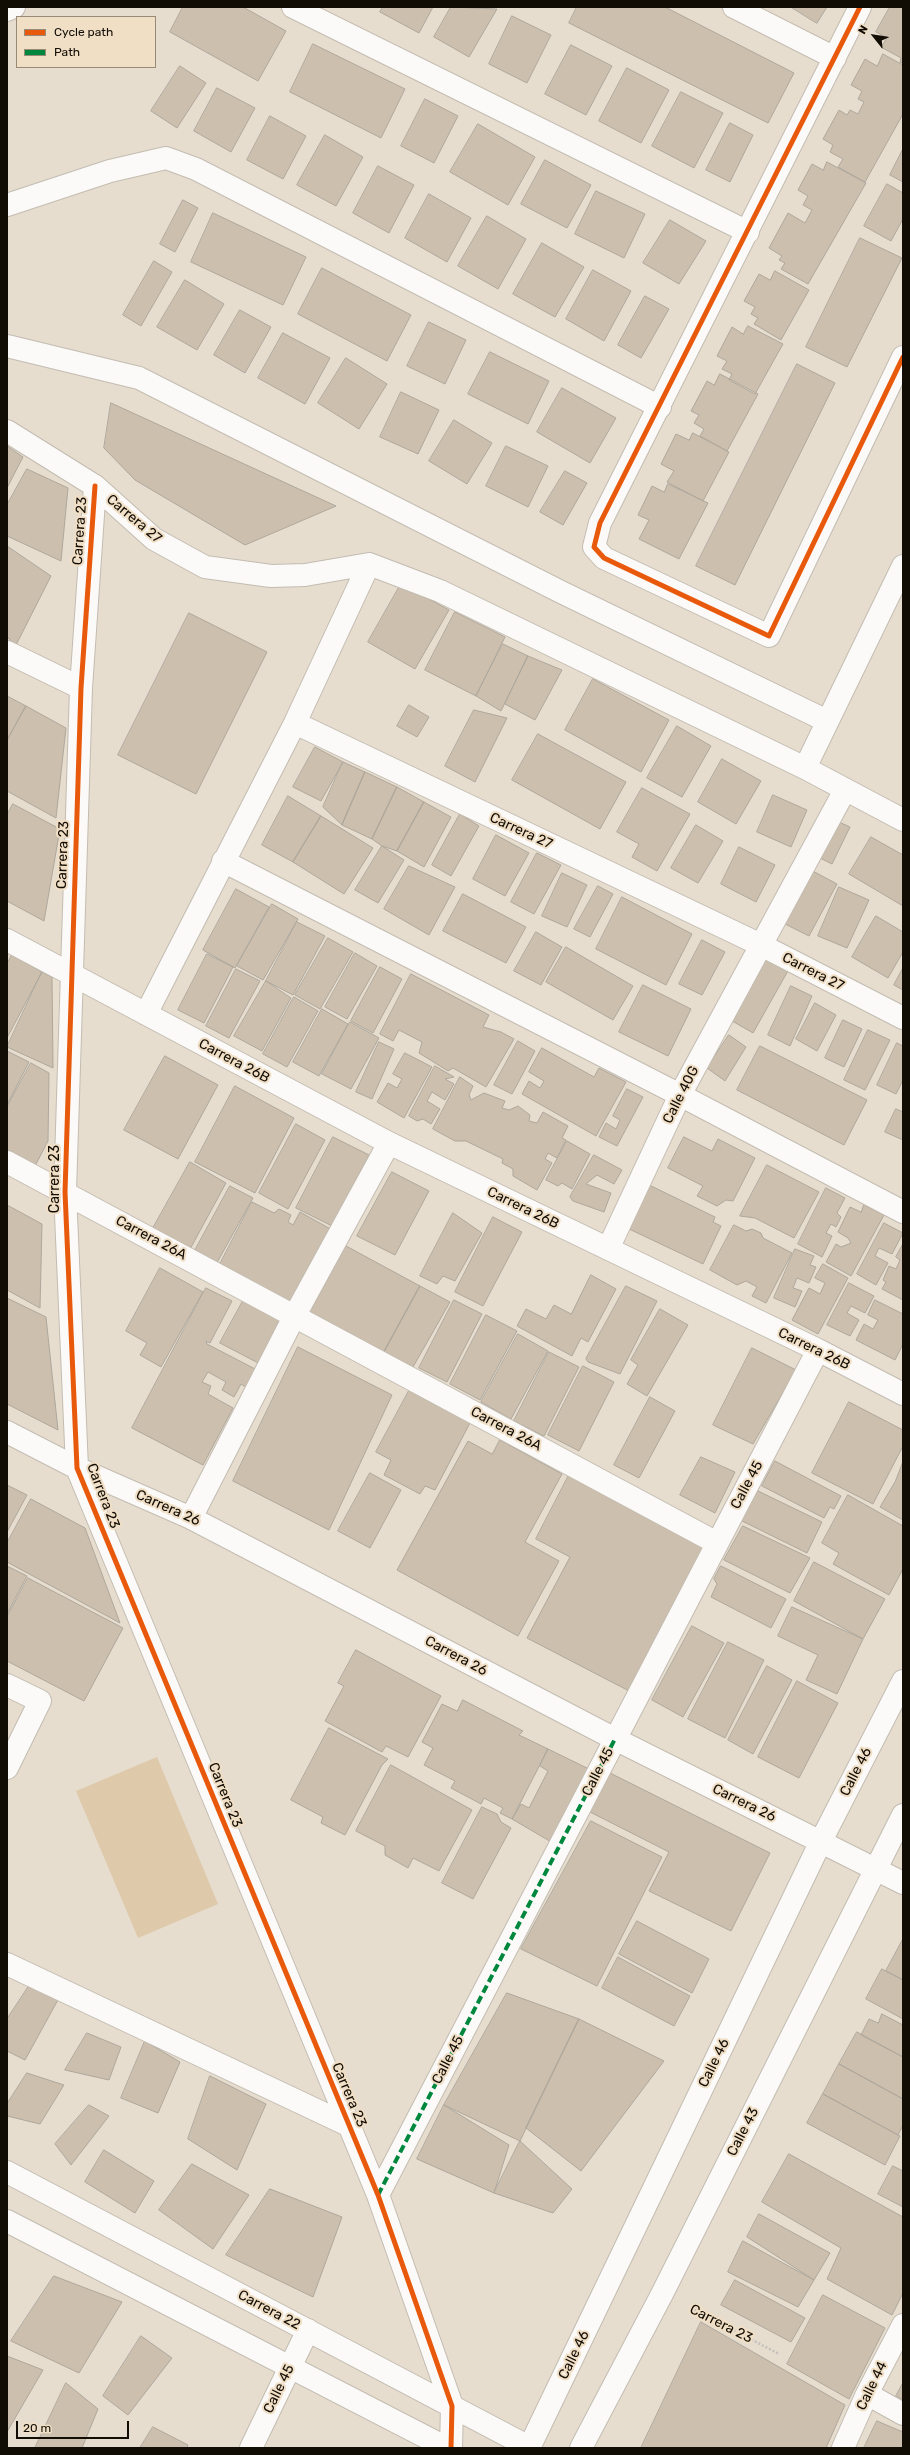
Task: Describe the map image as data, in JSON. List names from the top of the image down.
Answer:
{
  "streets": {
    "street": [
      "Carrera 27",
      "Carrera 23",
      "Carrera 26B",
      "Calle 40G",
      "Carrera 26A",
      "Calle 45",
      "Carrera 26",
      "Calle 46",
      "Calle 43",
      "Carrera 22",
      "Calle 44"
    ]
  },
  "crossings": [
    ["Carrera 27", "Carrera 23"],
    ["Carrera 27", "Calle 40G"],
    ["Carrera 23", "Carrera 26B"],
    ["Carrera 23", "Carrera 26A"],
    ["Carrera 23", "Calle 45"],
    ["Carrera 23", "Carrera 26"],
    ["Carrera 23", "Calle 43"],
    ["Carrera 23", "Carrera 22"],
    ["Carrera 26B", "Calle 40G"],
    ["Carrera 26B", "Calle 45"],
    ["Carrera 26A", "Calle 45"],
    ["Calle 45", "Carrera 26"],
    ["Calle 45", "Carrera 22"],
    ["Carrera 26", "Calle 46"],
    ["Carrera 26", "Calle 43"],
    ["Calle 46", "Carrera 22"]
  ],
  "legend": ["Cycle path", "Path"],
  "scale_bar": "20 m",
  "north": "top left"
}
